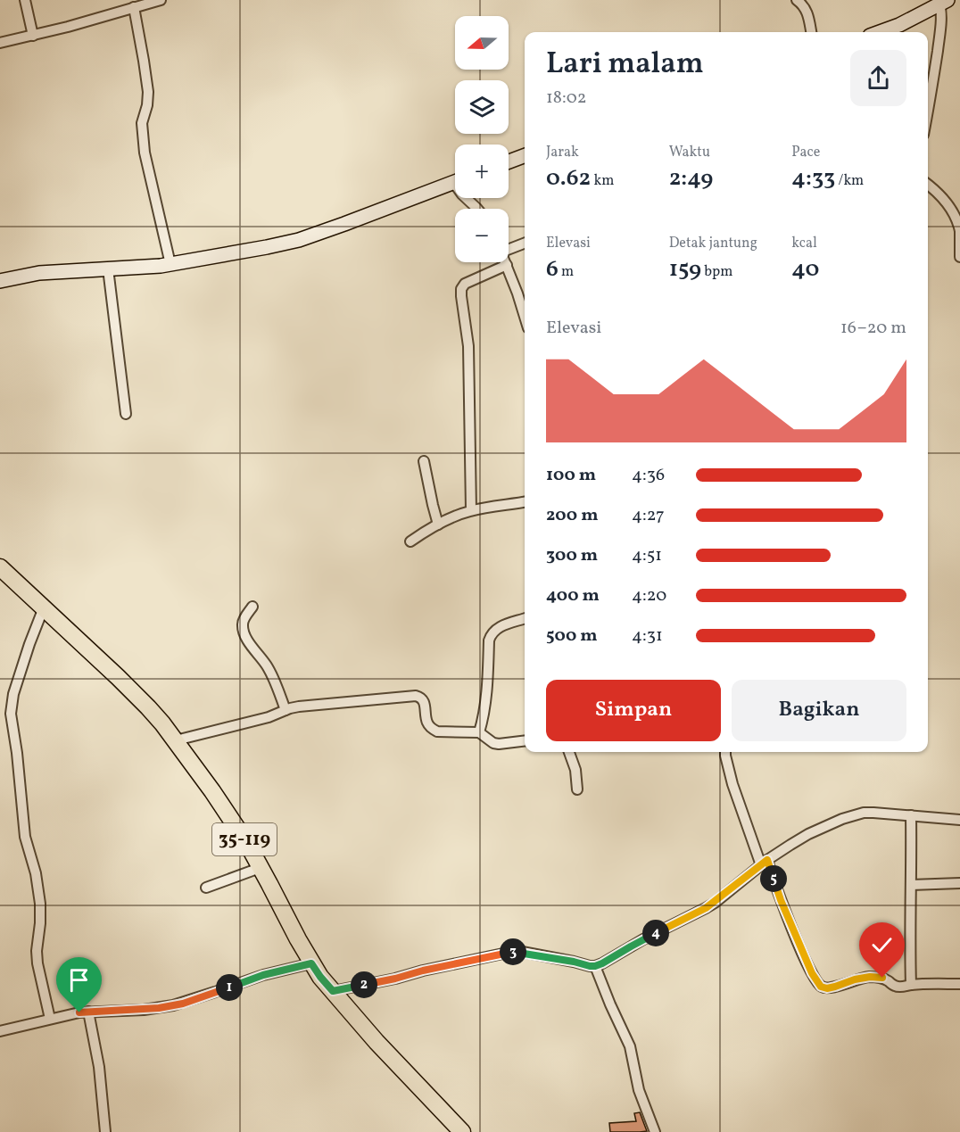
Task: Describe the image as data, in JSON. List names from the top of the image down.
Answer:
{
  "streets": {
    "main road": ["35-119"]
  },
  "north": "left",
  "page": {
    "map_buttons": ["+", "−"],
    "heading": ["Lari malam", "18:02"],
    "stats": [
      ["Jarak", "0.62 km"],
      ["Waktu", "2:49"],
      ["Pace", "4:33 /km"],
      ["Elevasi", "6 m"],
      ["Detak jantung", "159 bpm"],
      ["kcal", "40"]
    ],
    "chart": ["Elevasi", "16–20 m"],
    "list": [
      {
        "name": "100 m",
        "note": "4:36"
      },
      {
        "name": "200 m",
        "note": "4:27"
      },
      {
        "name": "300 m",
        "note": "4:51"
      },
      {
        "name": "400 m",
        "note": "4:20"
      },
      {
        "name": "500 m",
        "note": "4:31"
      }
    ],
    "buttons": ["Simpan", "Bagikan"],
    "pins": [
      "5",
      "4",
      "3",
      "2",
      "1"
    ]
  }
}
